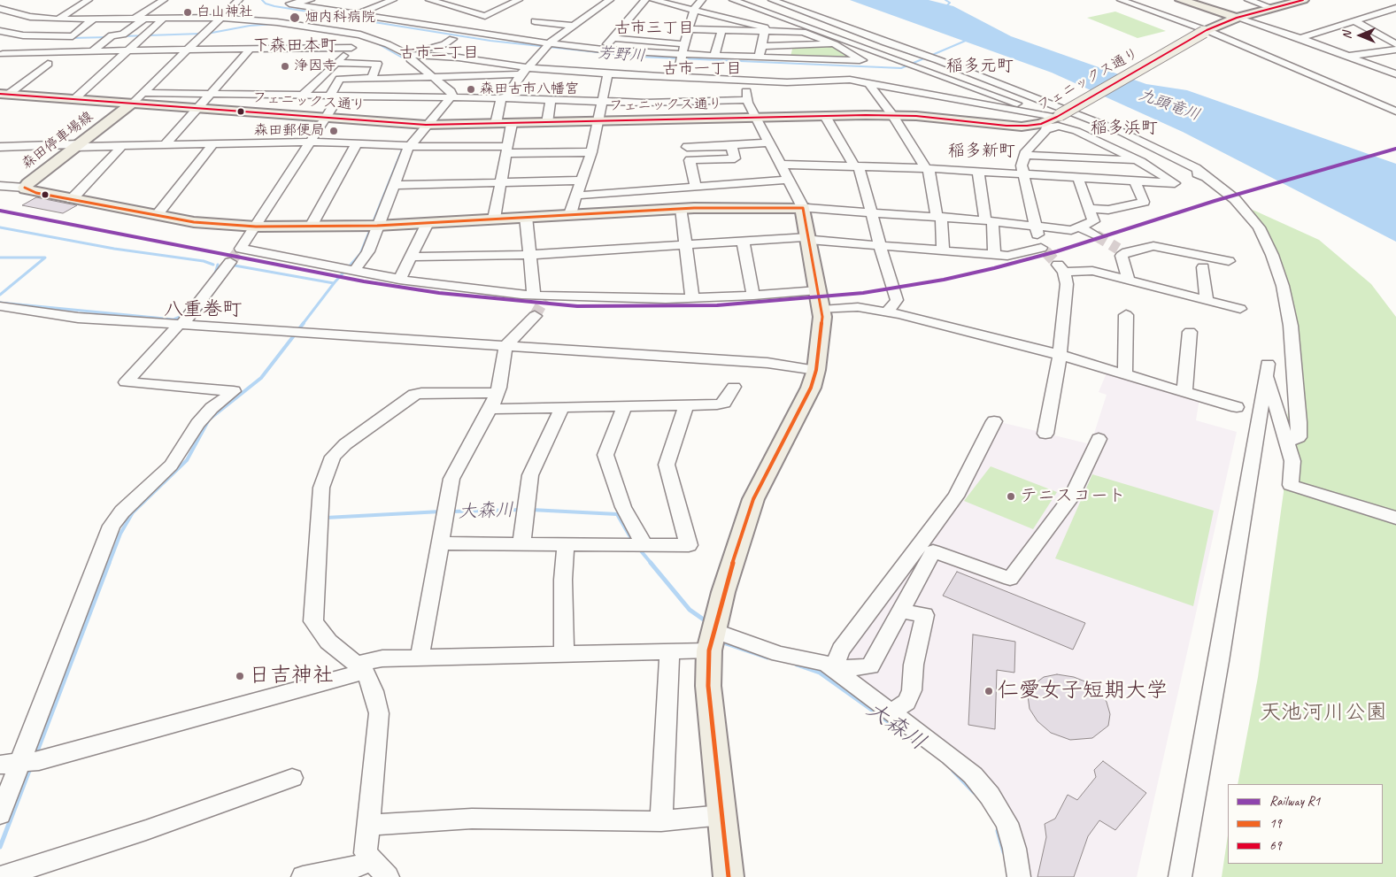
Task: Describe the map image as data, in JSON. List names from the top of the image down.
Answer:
{
  "streets": {
    "main road": ["フェニックス通り", "森田停車場線"]
  },
  "crossings": [
    ["フェニックス通り", "森田停車場線"]
  ],
  "districts": [
    "古市三丁目",
    "下森田本町",
    "古市二丁目",
    "稲多元町",
    "古市一丁目",
    "稲多浜町",
    "稲多新町",
    "八重巻町"
  ],
  "water": ["芳野川", "九頭竜川", "大森川"],
  "parks": ["天池河川公園"],
  "places": [
    "白山神社",
    "畑内科病院",
    "浄因寺",
    "森田古市八幡宮",
    "森田郵便局",
    "テニスコート",
    "日吉神社",
    "仁愛女子短期大学"
  ],
  "lines": ["transit line 69", "rail line R1", "transit line 19"],
  "legend": ["Railway R1", "19", "69"],
  "north": "left"
}
